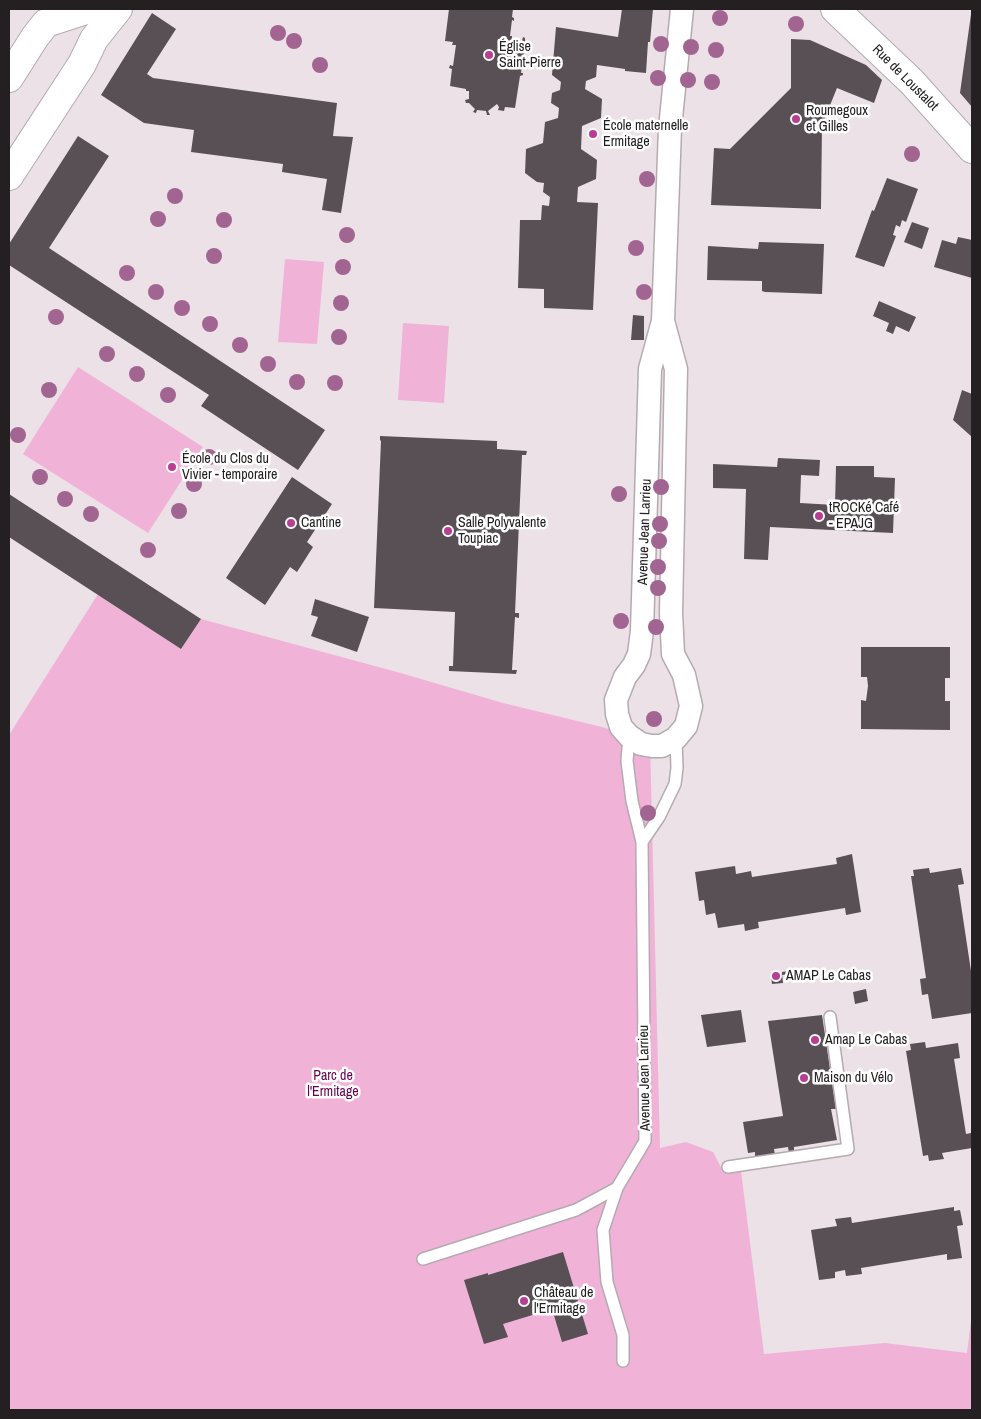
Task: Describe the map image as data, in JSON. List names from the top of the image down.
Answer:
{
  "streets": {
    "street": ["Rue de Loustalot", "Avenue Jean Larrieu"]
  },
  "parks": ["Parc de l'Ermitage"],
  "places": [
    "Église Saint-Pierre",
    "Roumegoux et Gilles",
    "École maternelle Ermitage",
    "École du Clos du Vivier - temporaire",
    "tROCKé Café - EPAJG",
    "Cantine",
    "Salle Polyvalente Toupiac",
    "AMAP Le Cabas",
    "Amap Le Cabas",
    "Maison du Vélo",
    "Château de l'Ermitage"
  ]
}
